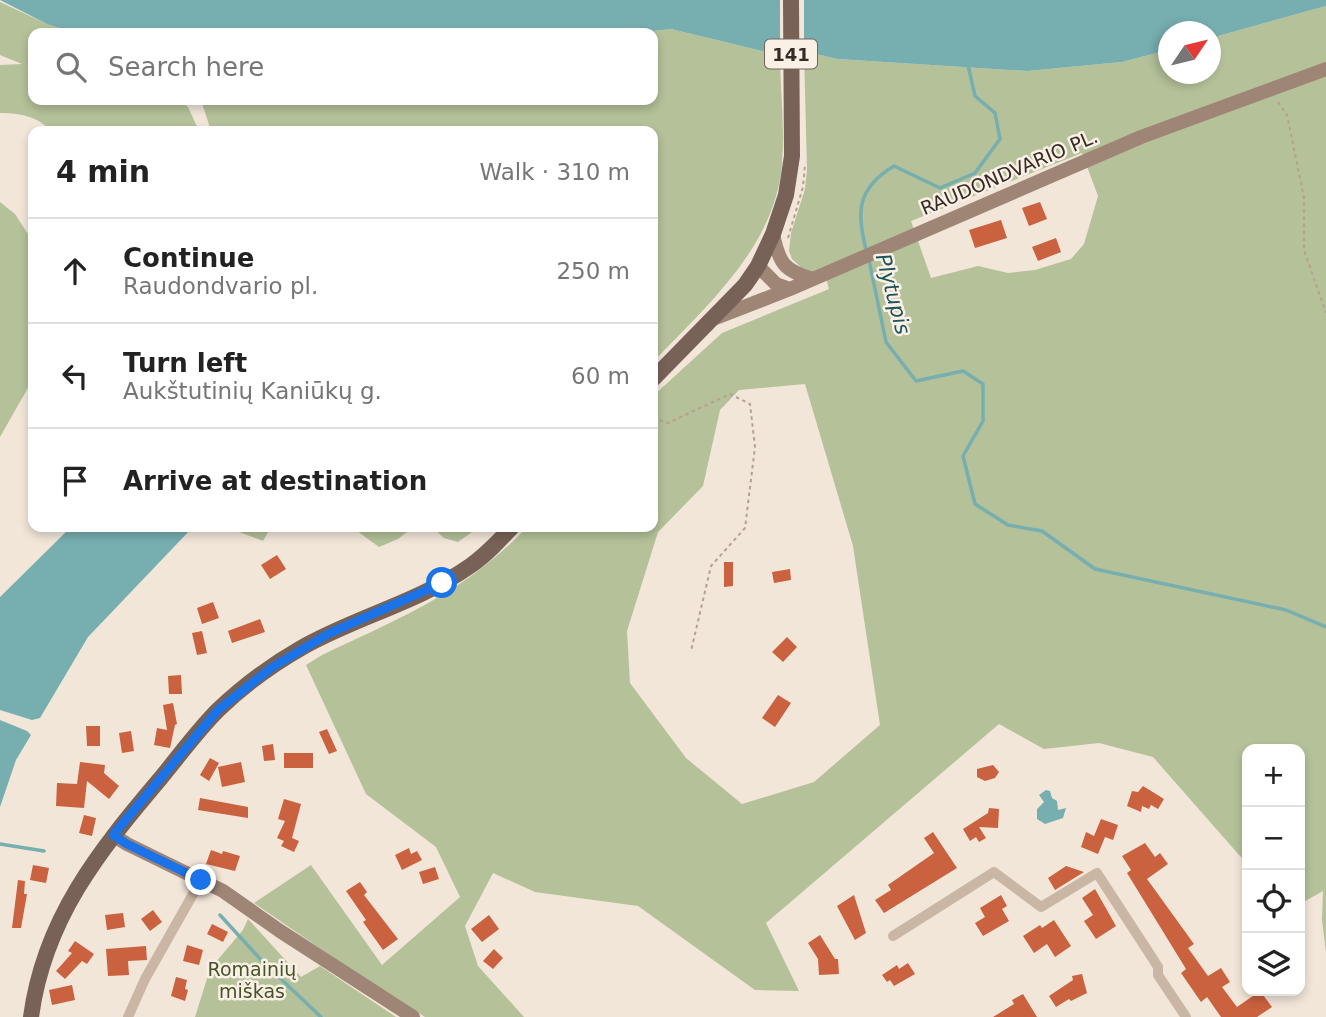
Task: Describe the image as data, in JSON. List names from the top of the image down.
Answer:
{
  "streets": {
    "main road": ["141", "RAUDONDVARIO PL."]
  },
  "crossings": [
    ["141", "RAUDONDVARIO PL."]
  ],
  "water": ["Plytupis"],
  "parks": ["Romainių miškas"],
  "north": "top right",
  "page": {
    "search": "Search here",
    "heading": ["4 min", "Walk · 310 m"],
    "list": [
      ["Continue", "Raudondvario pl.", "250 m"],
      ["Turn left", "Aukštutinių Kaniūkų g.", "60 m"],
      "Arrive at destination"
    ],
    "map_buttons": ["+", "−"]
  }
}
